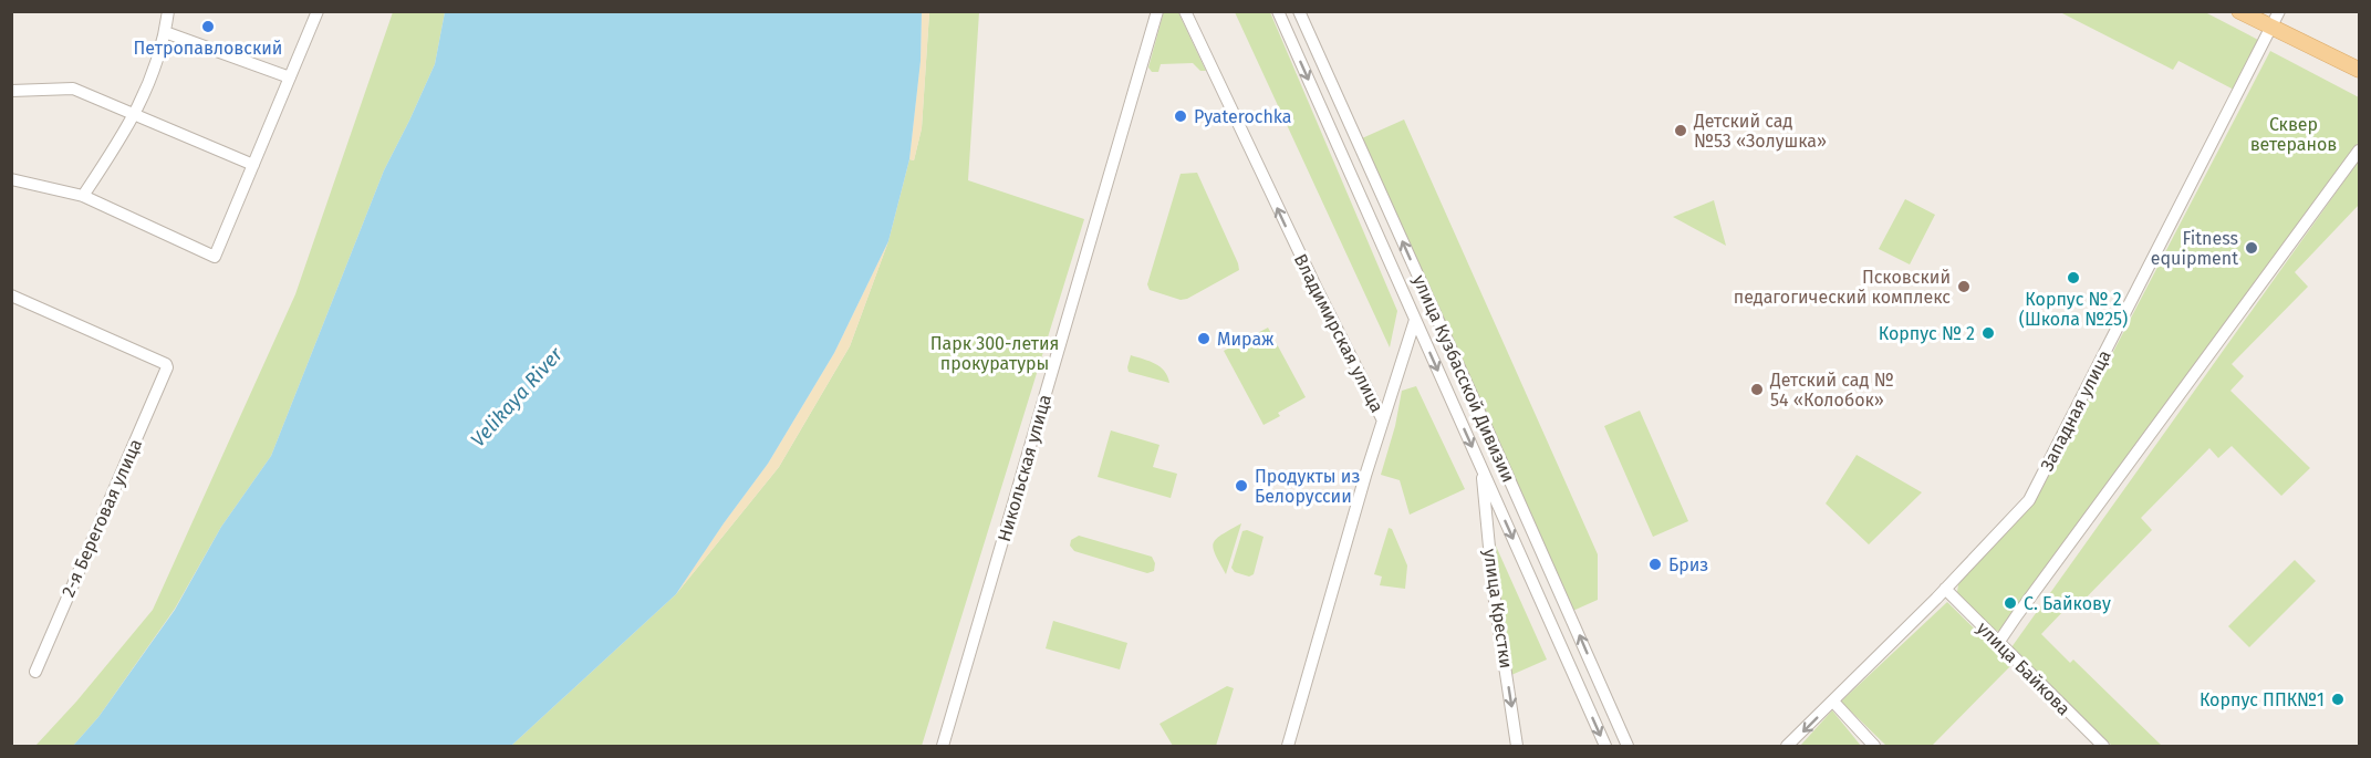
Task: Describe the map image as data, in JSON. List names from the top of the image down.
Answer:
{
  "streets": {
    "street": [
      "Владимирская улица",
      "улица Кузбасской Дивизии",
      "Западная улица",
      "Никольская улица",
      "2-я Береговая улица",
      "улица Крестки",
      "улица Байкова"
    ]
  },
  "crossings": [
    ["улица Кузбасской Дивизии", "улица Крестки"],
    ["Западная улица", "улица Байкова"]
  ],
  "one_way": ["Владимирская улица", "улица Крестки"],
  "water": ["Velikaya River"],
  "parks": ["Сквер ветеранов", "Парк 300-летия прокуратуры"],
  "places": [
    "Петропавловский",
    "Pyaterochka",
    "Детский сад №53 «Золушка»",
    "Fitness equipment",
    "Корпус № 2 (Школа №25)",
    "Псковский педагогический комплекс",
    "Корпус № 2",
    "Мираж",
    "Детский сад № 54 «Колобок»",
    "Продукты из Белоруссии",
    "Бриз",
    "С. Байкову",
    "Корпус ППК№1"
  ]
}
